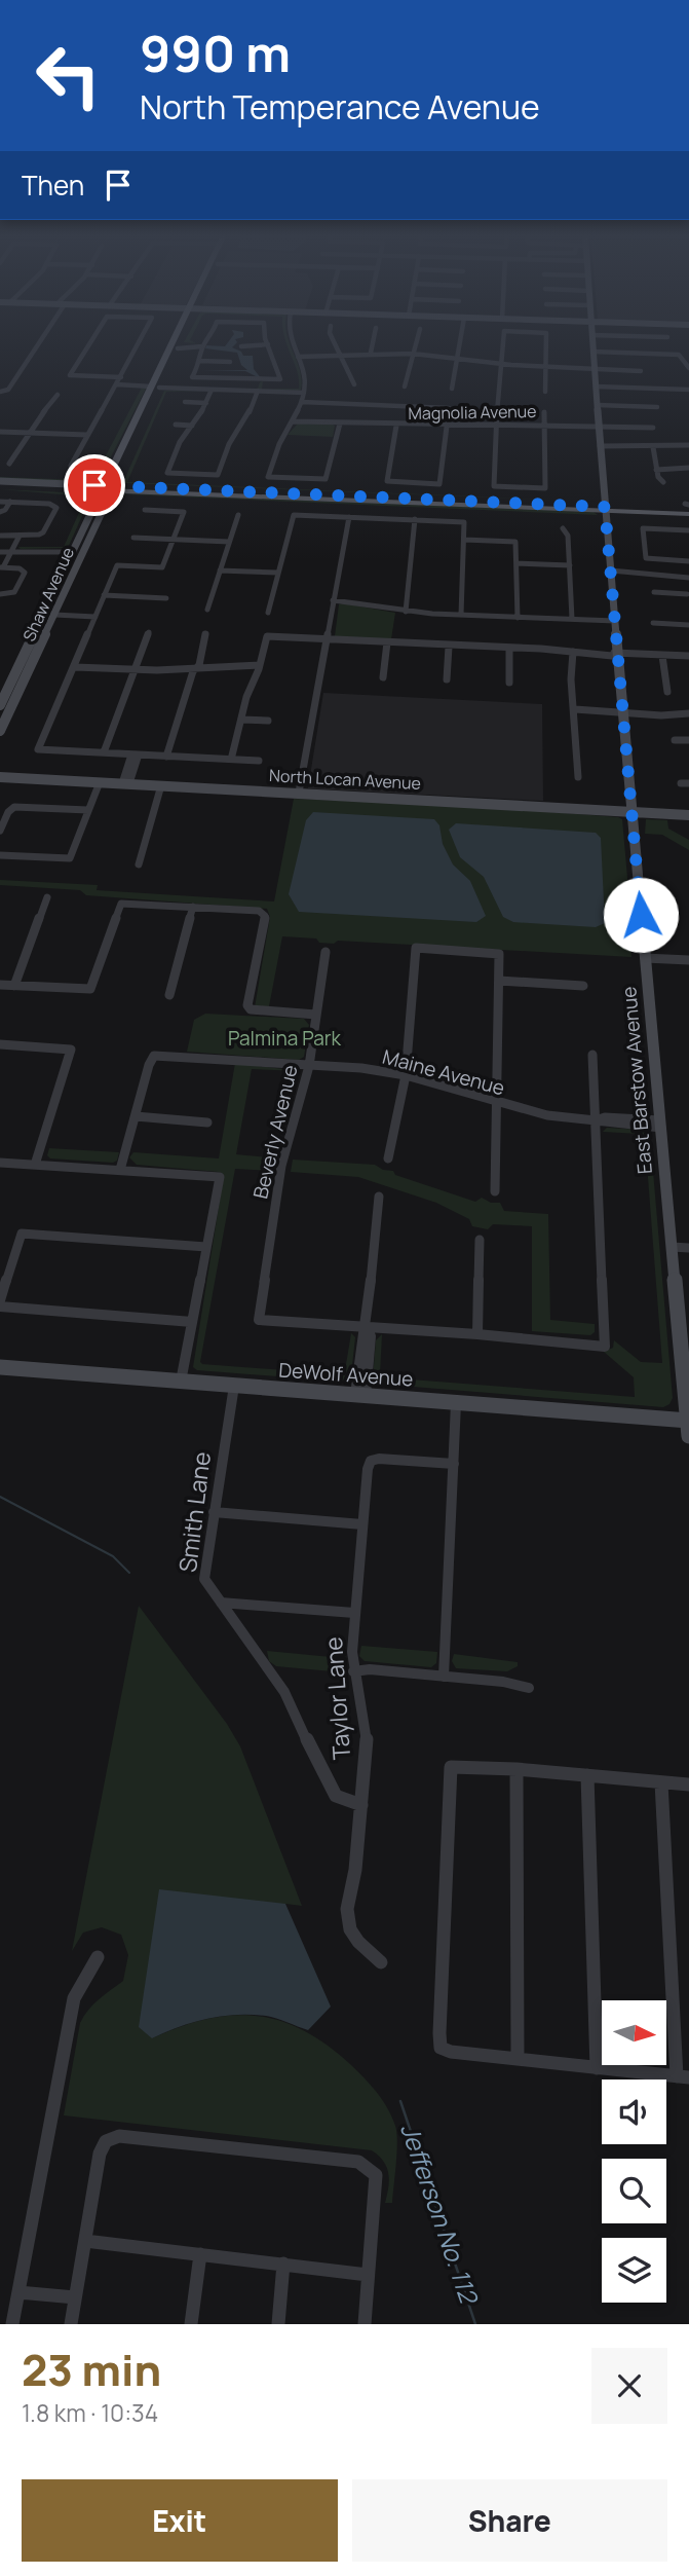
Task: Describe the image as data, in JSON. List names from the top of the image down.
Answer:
{
  "streets": {
    "main road": ["Shaw Avenue"],
    "street": [
      "Magnolia Avenue",
      "North Locan Avenue",
      "Maine Avenue",
      "East Barstow Avenue",
      "Beverly Avenue",
      "DeWolf Avenue",
      "Smith Lane",
      "Taylor Lane"
    ]
  },
  "crossings": [
    ["Magnolia Avenue", "East Barstow Avenue"],
    ["North Locan Avenue", "East Barstow Avenue"],
    ["Maine Avenue", "East Barstow Avenue"],
    ["Maine Avenue", "Beverly Avenue"],
    ["East Barstow Avenue", "DeWolf Avenue"],
    ["DeWolf Avenue", "Smith Lane"],
    ["Smith Lane", "Taylor Lane"]
  ],
  "water": ["Jefferson No. 112"],
  "parks": ["Palmina Park"],
  "north": "right",
  "page": {
    "turn": ["990 m", "North Temperance Avenue"],
    "then": "Then",
    "heading": ["23 min", "1.8 km · 10:34"],
    "buttons": ["Exit", "Share"]
  }
}
